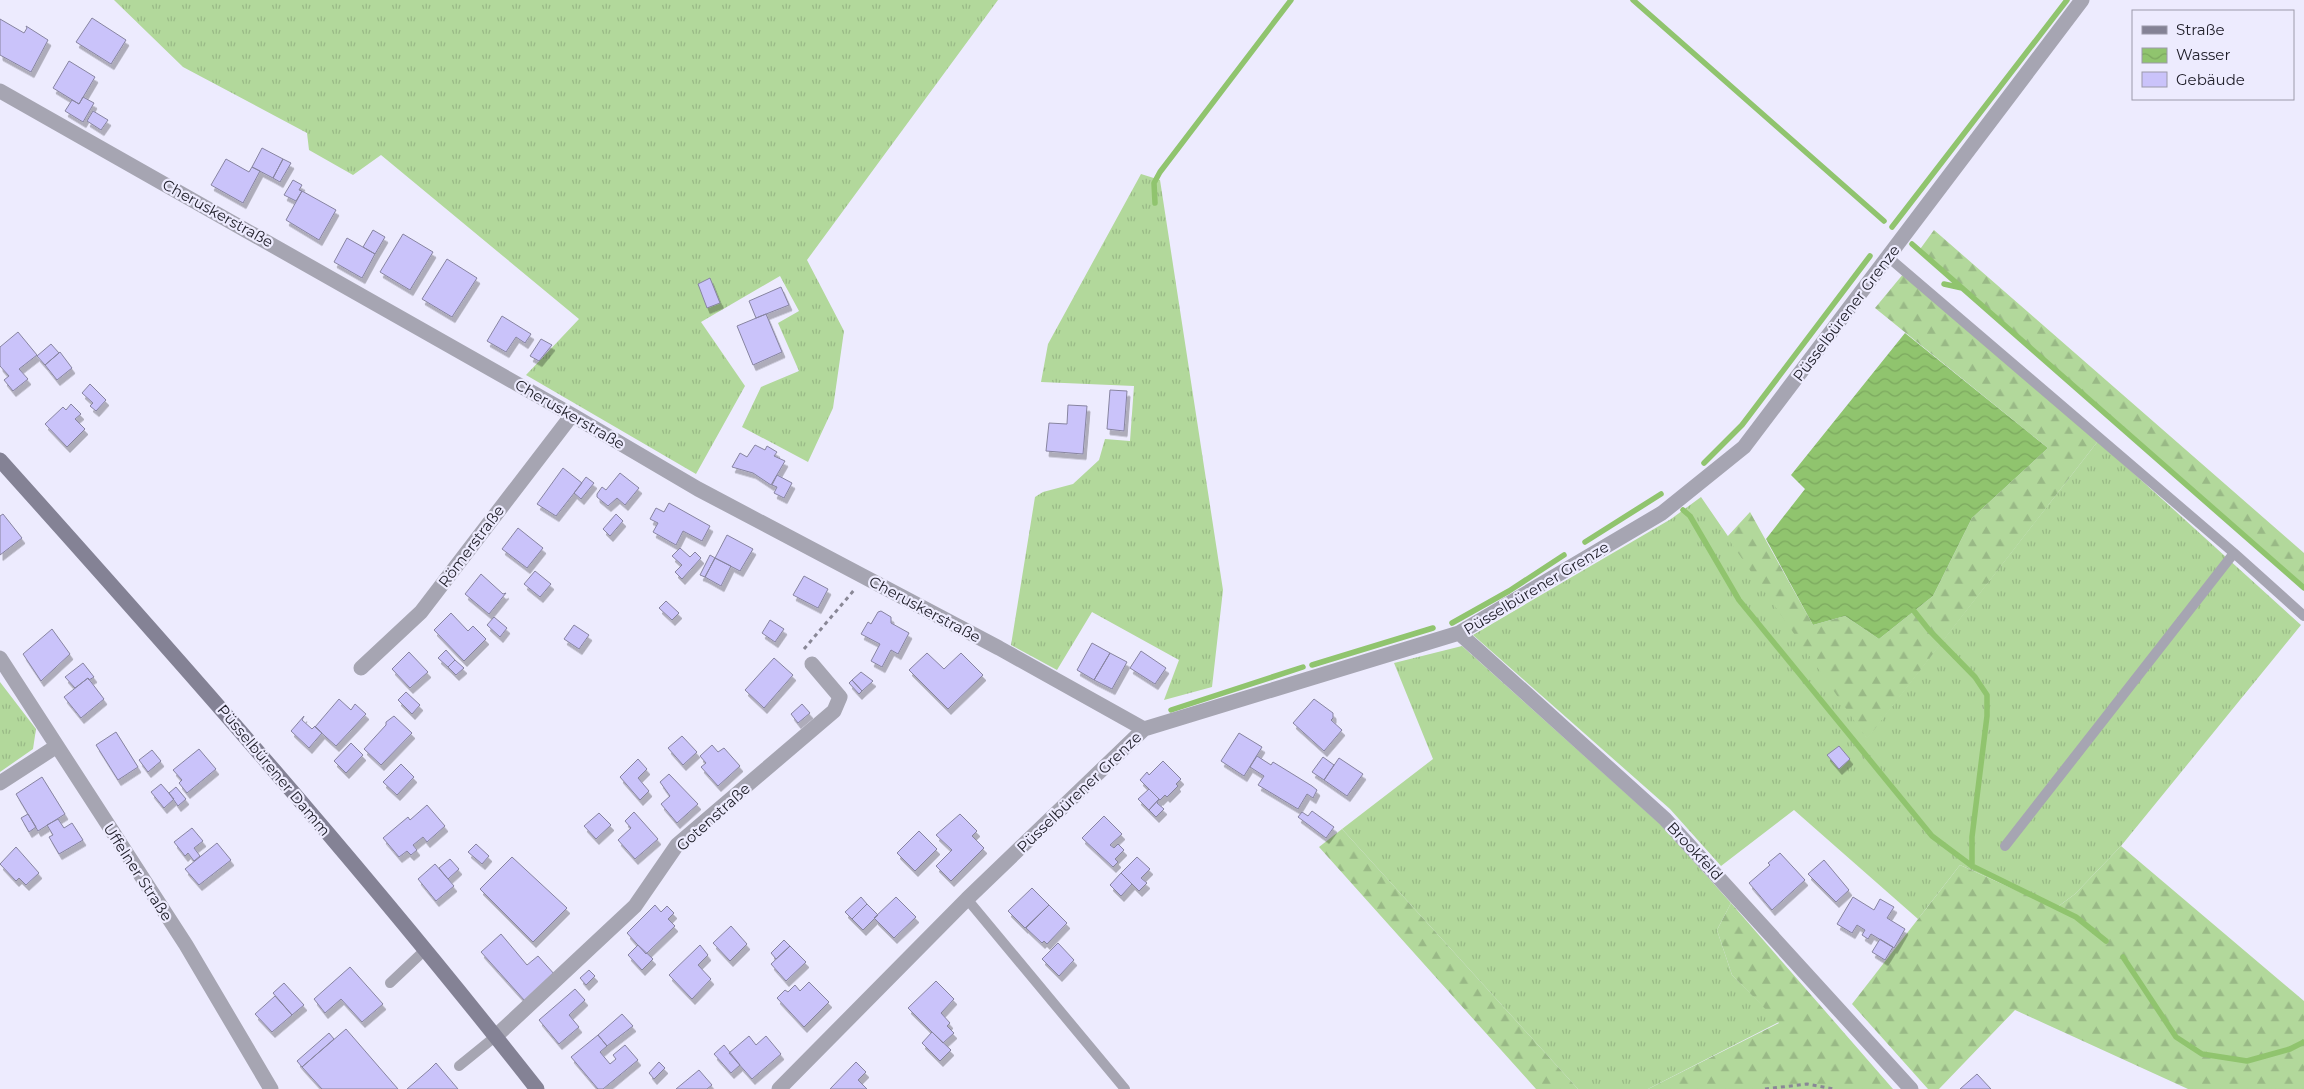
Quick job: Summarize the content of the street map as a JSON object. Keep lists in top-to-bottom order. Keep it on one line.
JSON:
{"streets":{"main road":["Püsselbürener Damm"],"street":["Cheruskerstraße","Püsselbürener Grenze","Römerstraße","Gotenstraße","Brookfeld","Uffelner Straße"]},"crossings":[["Cheruskerstraße","Püsselbürener Grenze"],["Cheruskerstraße","Römerstraße"],["Püsselbürener Grenze","Brookfeld"],["Püsselbürener Damm","Gotenstraße"]],"legend":["Straße","Wasser","Gebäude"]}
